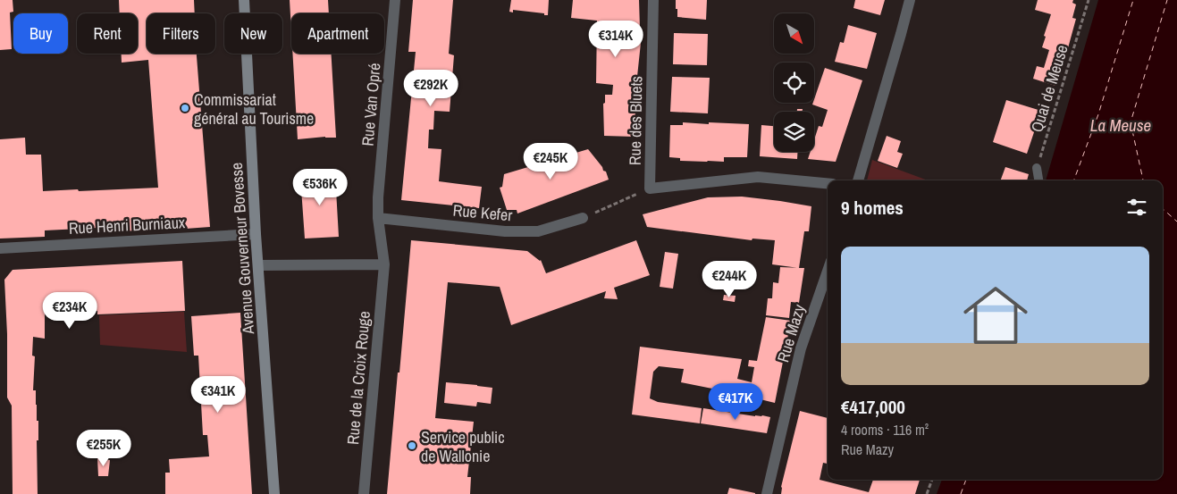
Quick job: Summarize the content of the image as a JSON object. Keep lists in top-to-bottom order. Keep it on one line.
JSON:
{"streets":{"main road":["Avenue Gouverneur Bovesse"],"street":["Rue Van Opré","Rue des Bluets","Rue Kefer","Rue Henri Burniaux","Rue Mazy","Rue de la Croix Rouge"],"path":["Quai de Meuse"]},"crossings":[["Rue Van Opré","Rue Kefer"],["Rue Van Opré","Rue de la Croix Rouge"],["Rue Henri Burniaux","Avenue Gouverneur Bovesse"]],"water":["La Meuse"],"places":["Commissariat général au Tourisme","Service public de Wallonie"],"north":"bottom right","page":{"chip":["Buy","Rent","Filters","New","Apartment"],"price":["€314K","€292K","€245K","€536K","€244K","€234K","€341K","€417K","€255K"],"heading":"9 homes","list":[{"name":"€417,000","note":"4 rooms · 116 m² · Rue Mazy"}]}}
